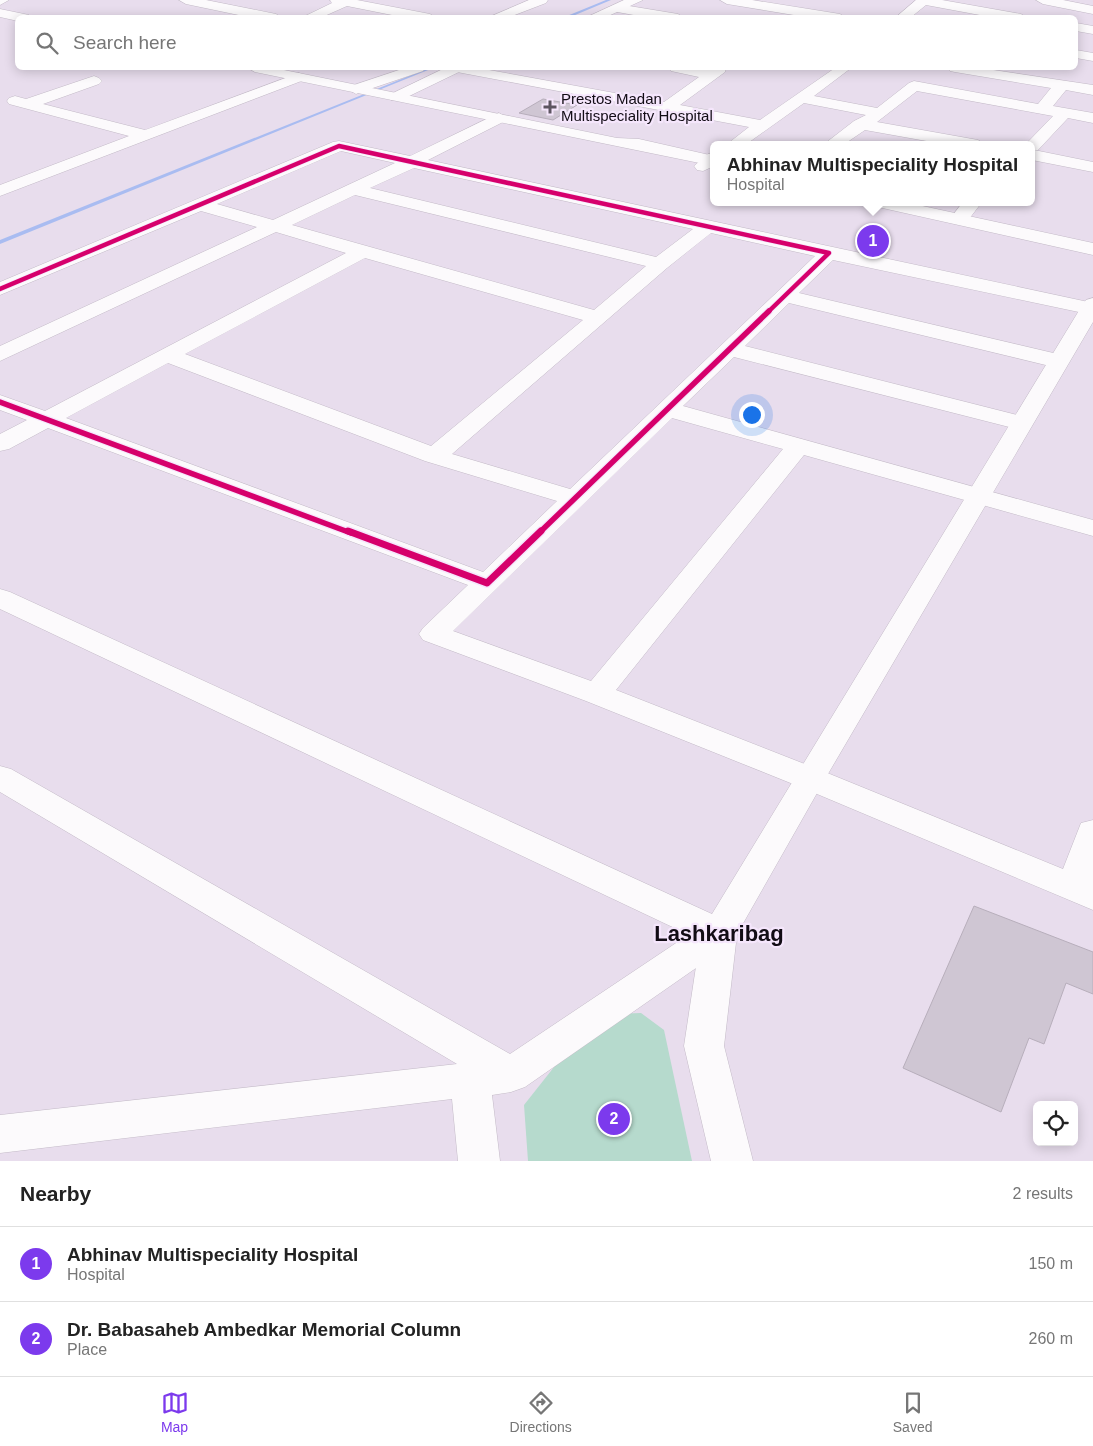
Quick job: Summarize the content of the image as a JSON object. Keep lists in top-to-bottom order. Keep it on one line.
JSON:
{"districts":["Lashkaribag"],"places":{"health":["Prestos Madan Multispeciality Hospital"]},"page":{"search":"Search here","popup":["Abhinav Multispeciality Hospital","Hospital"],"pins":["1","2"],"heading":["Nearby","2 results"],"list":[{"mark":"1","name":"Abhinav Multispeciality Hospital","note":"Hospital","value":"150 m"},{"mark":"2","name":"Dr. Babasaheb Ambedkar Memorial Column","note":"Place","value":"260 m"}],"nav":["Map","Directions","Saved"]}}
